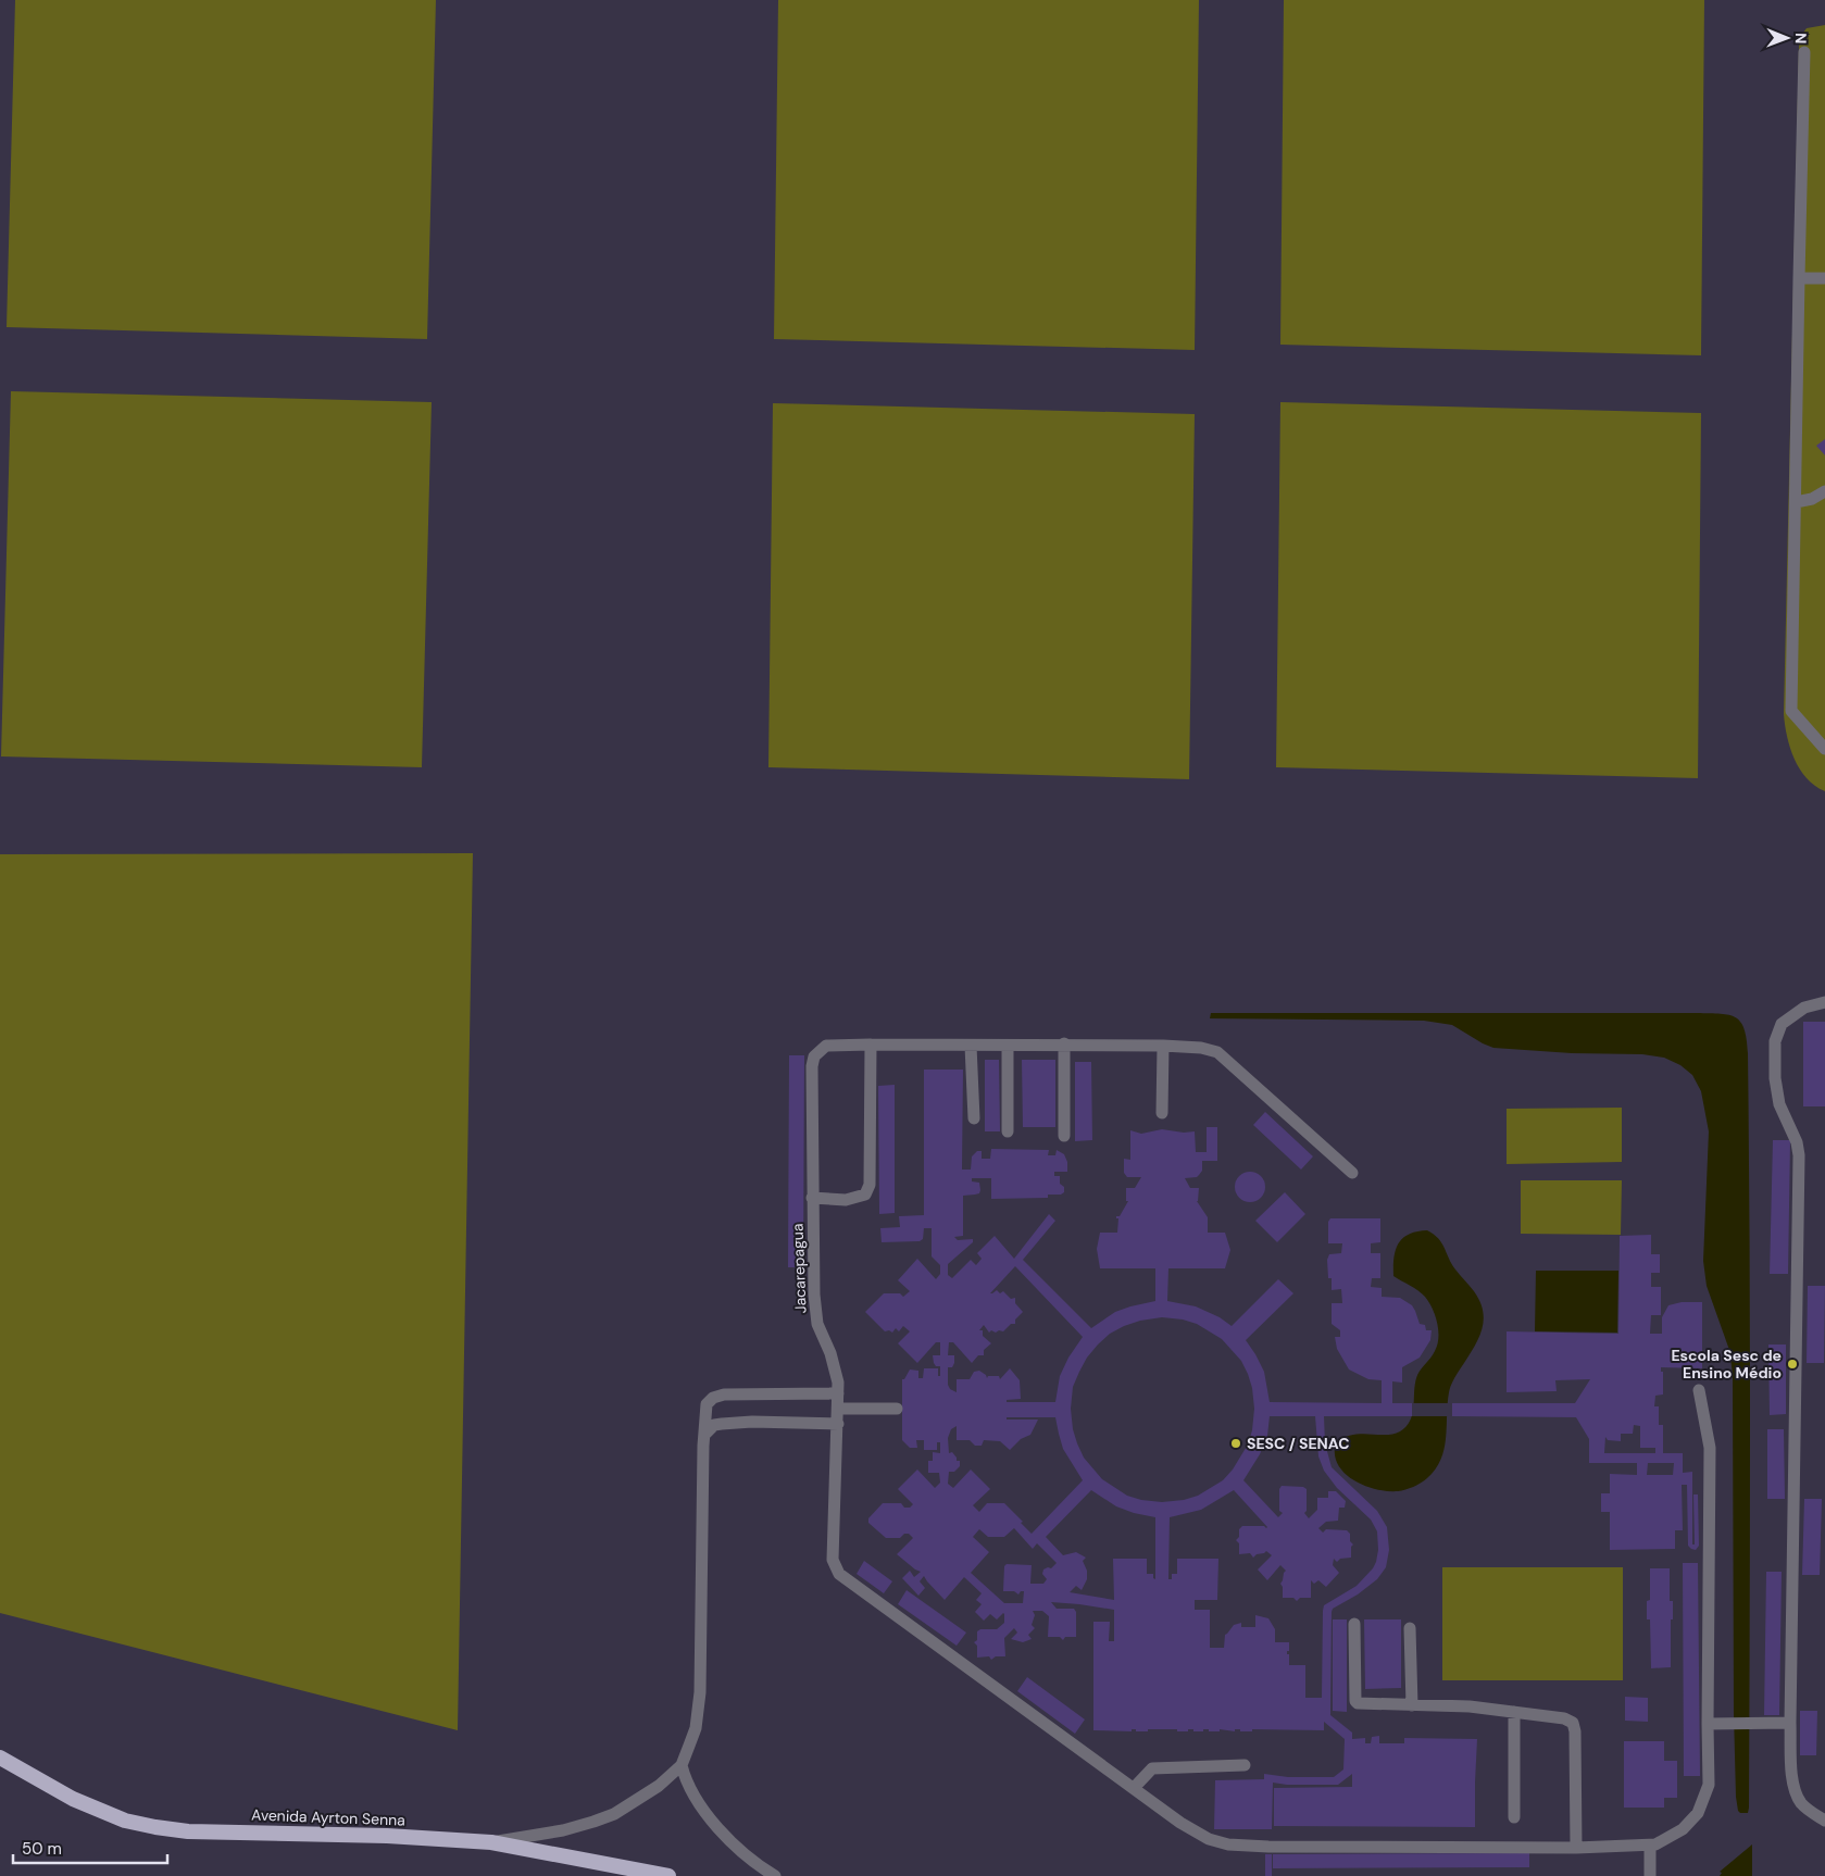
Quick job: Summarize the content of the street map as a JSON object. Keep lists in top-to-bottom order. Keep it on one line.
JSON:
{"streets":{"highway":["Avenida Ayrton Senna"],"lane":["Jacarepagua"]},"places":["Escola Sesc de Ensino Médio","SESC / SENAC"],"scale_bar":"50 m","north":"right"}
